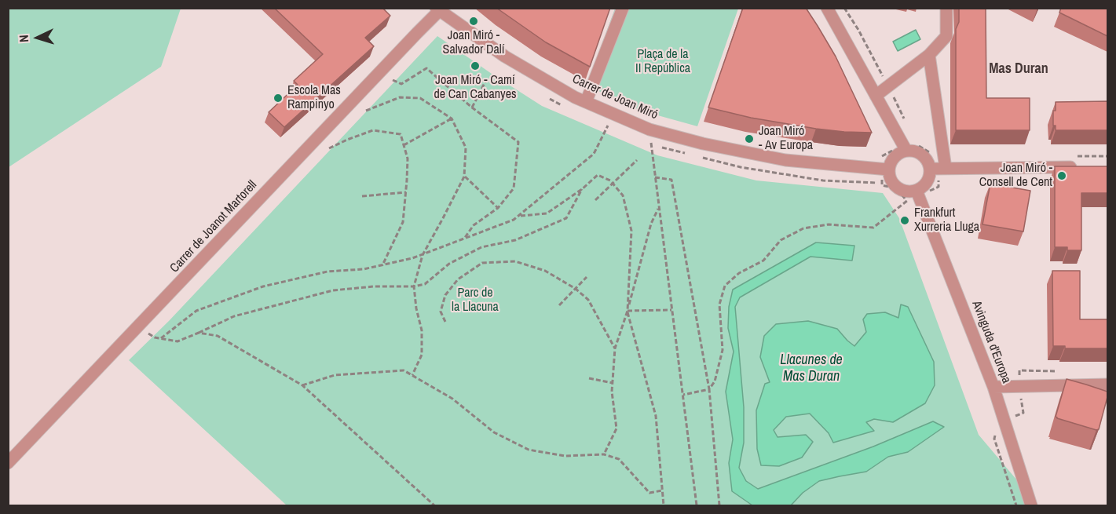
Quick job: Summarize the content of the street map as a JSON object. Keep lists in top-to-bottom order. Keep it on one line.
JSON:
{"streets":{"street":["Carrer de Joan Miró","Carrer de Joanot Martorell","Avinguda d'Europa"]},"crossings":[["Carrer de Joan Miró","Carrer de Joanot Martorell"]],"districts":["Mas Duran"],"water":["Llacunes de Mas Duran"],"parks":["Plaça de la II República","Parc de la Llacuna"],"places":["Joan Miró - Salvador Dalí","Joan Miró - Camí de Can Cabanyes","Escola Mas Rampinyo","Joan Miró - Av Europa","Joan Miró - Consell de Cent","Frankfurt Xurreria Lluga"],"north":"left"}
